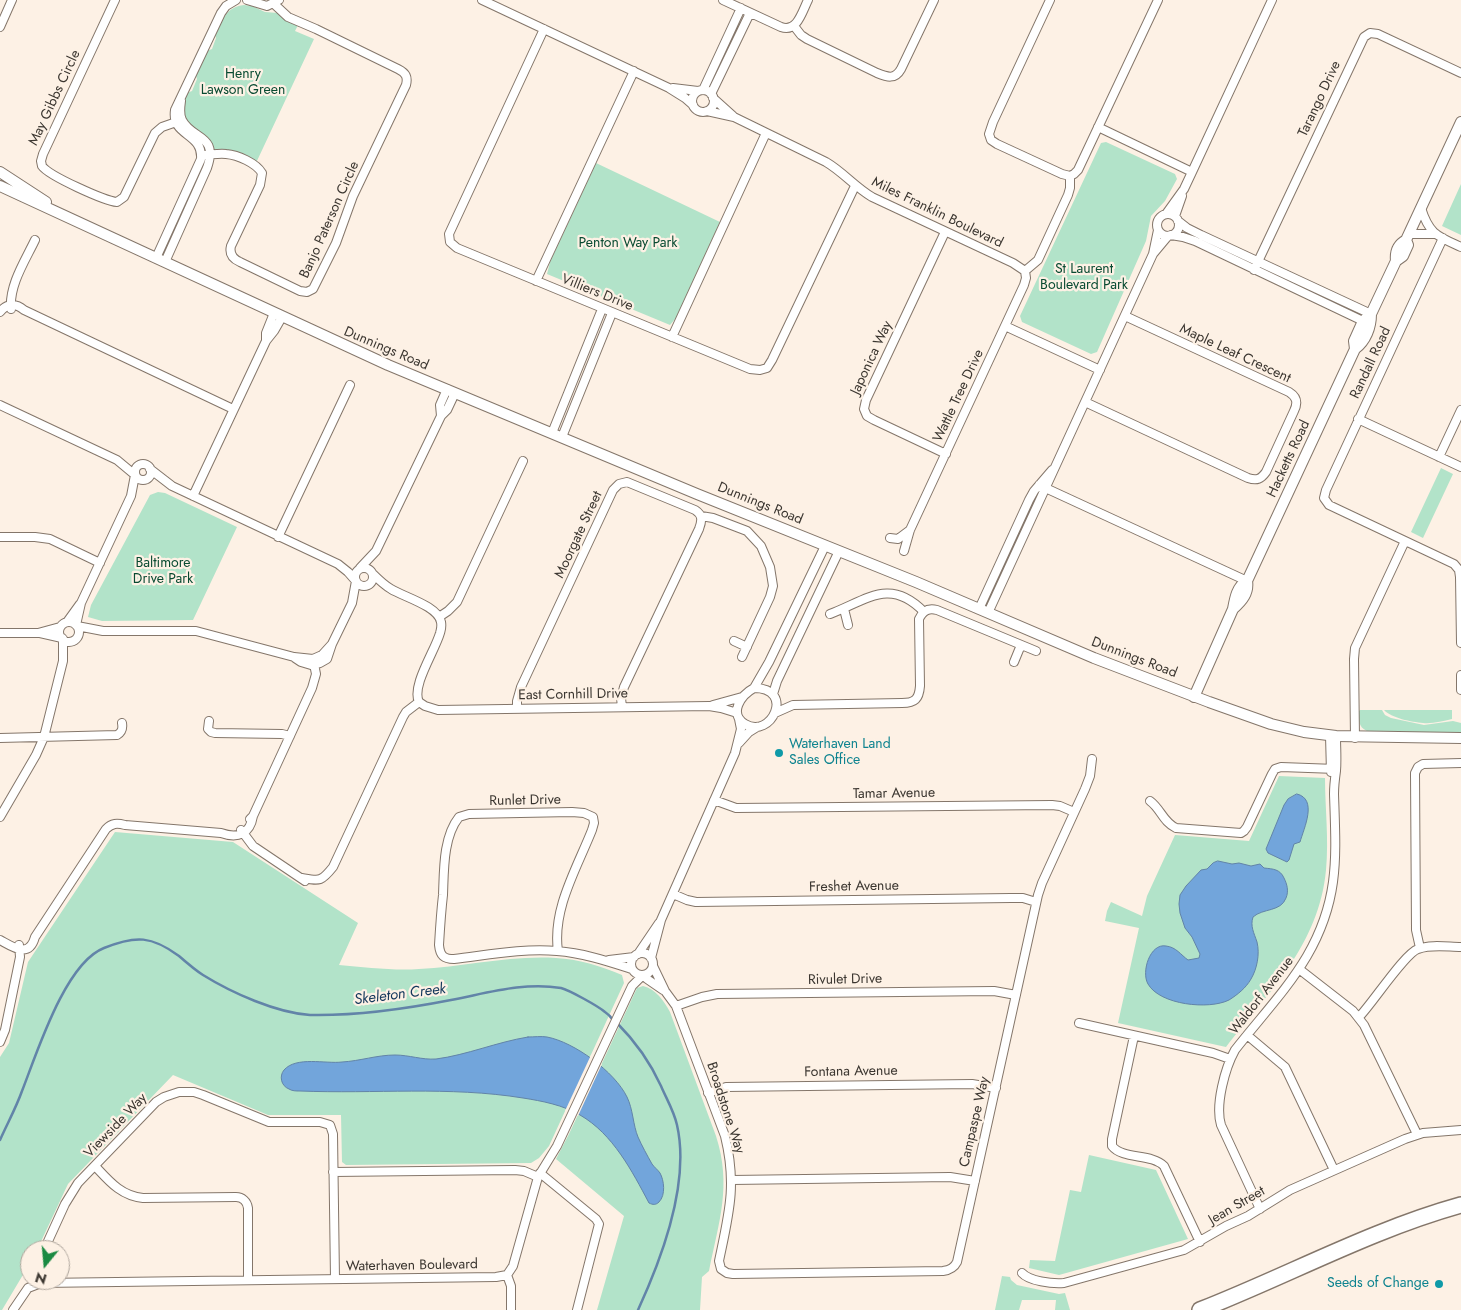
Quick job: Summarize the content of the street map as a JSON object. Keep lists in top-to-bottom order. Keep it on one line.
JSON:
{"streets":{"street":["May Gibbs Circle","Tarango Drive","Miles Franklin Boulevard","Banjo Paterson Circle","Villiers Drive","Dunnings Road","Maple Leaf Crescent","Japonica Way","Randall Road","Wattle Tree Drive","Hacketts Road","Moorgate Street","East Cornhill Drive","Tamar Avenue","Runlet Drive","Freshet Avenue","Rivulet Drive","Waldorf Avenue","Fontana Avenue","Broadstone Way","Campaspe Way","Viewside Way","Jean Street","Waterhaven Boulevard"]},"crossings":[["Miles Franklin Boulevard","Villiers Drive"],["Miles Franklin Boulevard","Japonica Way"],["Miles Franklin Boulevard","Wattle Tree Drive"],["Dunnings Road","Hacketts Road"],["Dunnings Road","Waldorf Avenue"],["Japonica Way","Wattle Tree Drive"],["Moorgate Street","East Cornhill Drive"],["Tamar Avenue","Campaspe Way"],["Freshet Avenue","Campaspe Way"],["Rivulet Drive","Broadstone Way"],["Rivulet Drive","Campaspe Way"],["Waldorf Avenue","Jean Street"],["Fontana Avenue","Broadstone Way"],["Fontana Avenue","Campaspe Way"],["Broadstone Way","Campaspe Way"],["Viewside Way","Waterhaven Boulevard"]],"water":["Skeleton Creek"],"parks":["Henry Lawson Green","Penton Way Park","St Laurent Boulevard Park","Baltimore Drive Park"],"places":["Waterhaven Land Sales Office","Seeds of Change"],"north":"bottom"}
